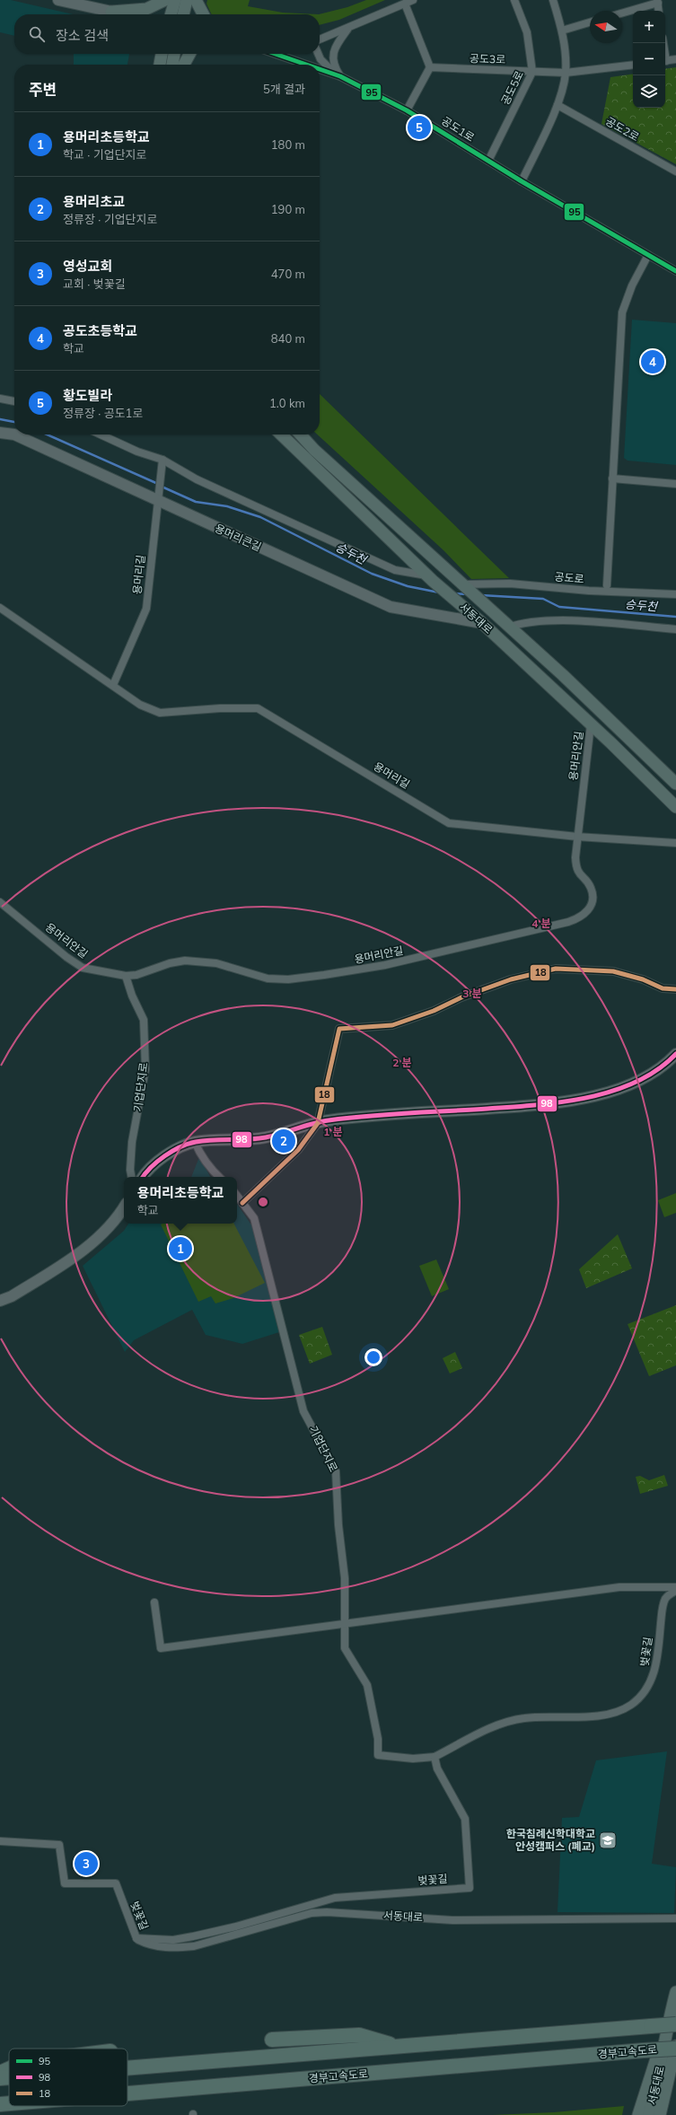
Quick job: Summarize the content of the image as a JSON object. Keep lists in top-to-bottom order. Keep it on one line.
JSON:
{"streets":{"highway":["경부고속도로"],"main road":["서동대로"],"street":["공도3로","공도5로","공도1로","공도2로","용머리큰길","용머리길","공도로","용머리안길","기업단지로","벚꽃길"]},"crossings":[["공도3로","공도5로"],["공도5로","공도1로"],["용머리큰길","용머리길"],["용머리큰길","서동대로"],["용머리길","용머리안길"],["공도로","서동대로"],["서동대로","용머리안길"],["서동대로","벚꽃길"],["서동대로","경부고속도로"],["용머리안길","기업단지로"],["기업단지로","벚꽃길"]],"water":["승두천"],"places":{"school or university":["한국침례신학대학교 안성캠퍼스 (폐교)"]},"lines":["transit line 95","transit line 18","transit line 98"],"legend":["95","98","18"],"north":"left","page":{"map_buttons":["+","−"],"search":"장소 검색","heading":["주변","5개 결과"],"list":[{"mark":"1","name":"용머리초등학교","note":"학교 · 기업단지로","value":"180 m"},{"mark":"2","name":"용머리초교","note":"정류장 · 기업단지로","value":"190 m"},{"mark":"3","name":"영성교회","note":"교회 · 벚꽃길","value":"470 m"},{"mark":"4","name":"공도초등학교","note":"학교","value":"840 m"},{"mark":"5","name":"황도빌라","note":"정류장 · 공도1로","value":"1.0 km"}],"pins":["5","4","2","1","3"],"popup":["용머리초등학교","학교"]},"rings":["4 분","3 분","2 분","1 분"]}
